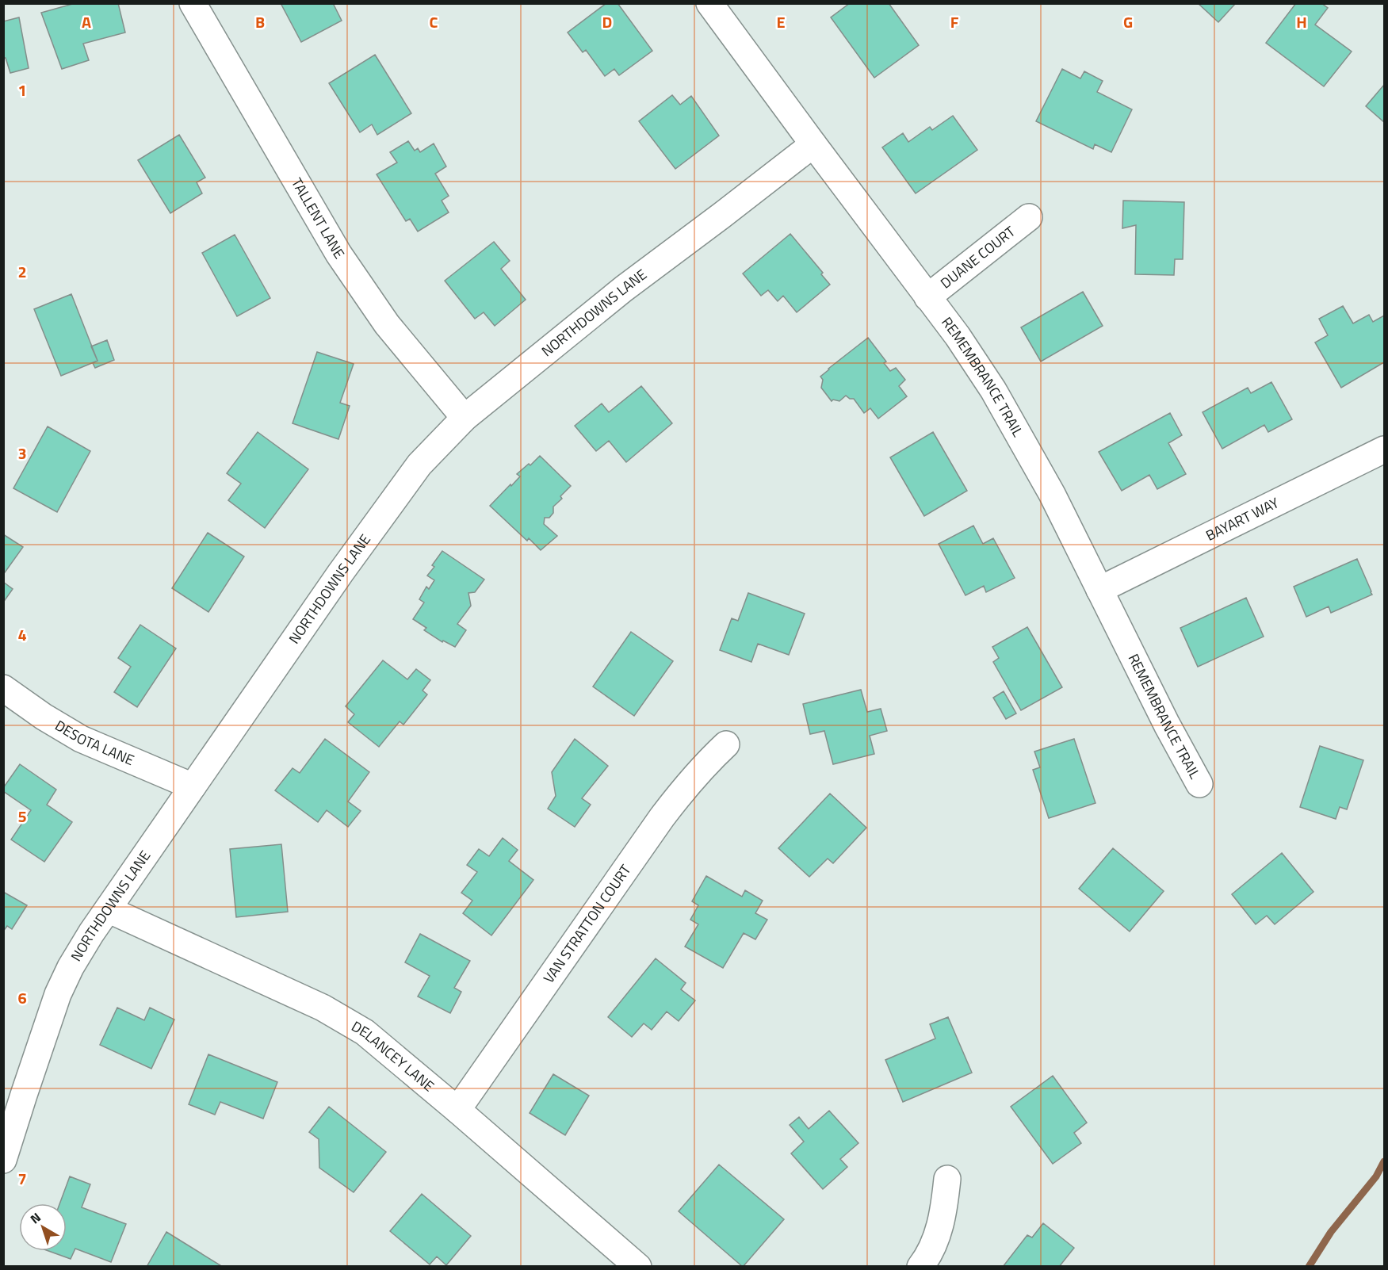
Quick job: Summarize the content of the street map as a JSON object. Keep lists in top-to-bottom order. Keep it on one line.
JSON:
{"streets":{"street":["TALLENT LANE","DUANE COURT","NORTHDOWNS LANE","REMEMBRANCE TRAIL","BAYART WAY","DESOTA LANE","VAN STRATTON COURT","DELANCEY LANE"]},"crossings":[["TALLENT LANE","NORTHDOWNS LANE"],["DUANE COURT","REMEMBRANCE TRAIL"],["NORTHDOWNS LANE","REMEMBRANCE TRAIL"],["NORTHDOWNS LANE","DESOTA LANE"],["NORTHDOWNS LANE","DELANCEY LANE"],["REMEMBRANCE TRAIL","BAYART WAY"],["VAN STRATTON COURT","DELANCEY LANE"]],"north":"top left","grid":{"columns":["A","B","C","D","E","F","G","H"],"rows":["1","2","3","4","5","6","7"]}}
